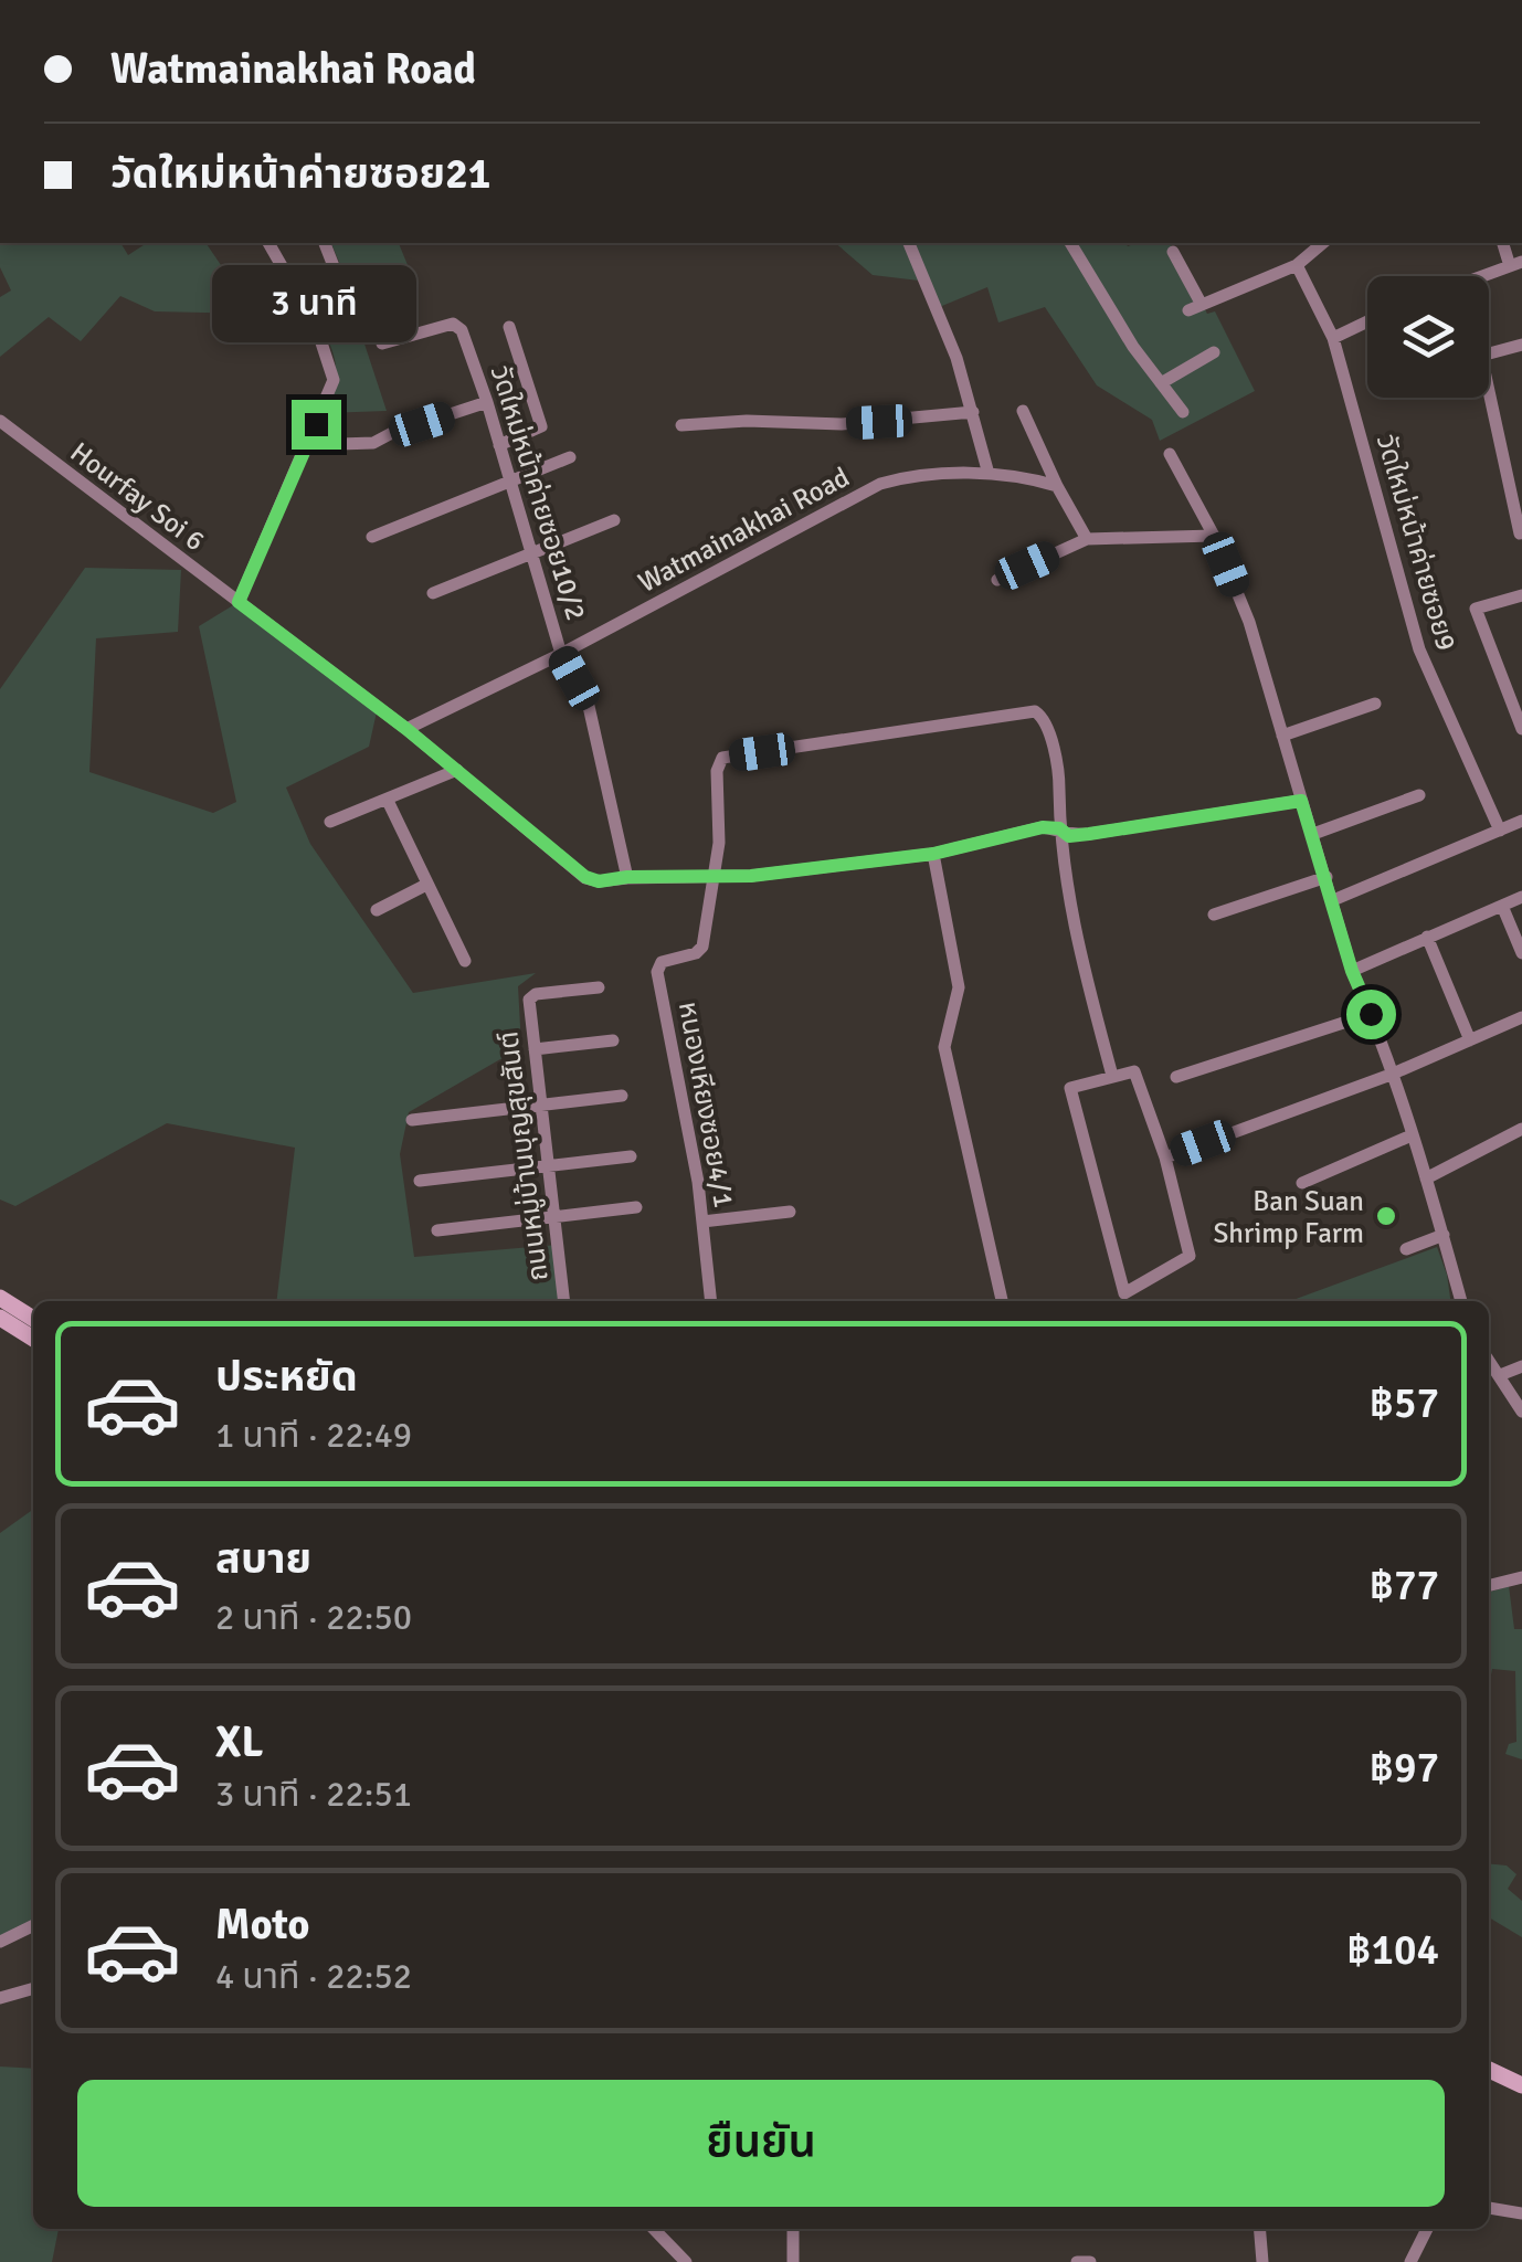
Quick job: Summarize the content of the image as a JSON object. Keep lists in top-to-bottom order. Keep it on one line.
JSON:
{"streets":{"street":["วัดใหม่หน้าค่ายซอย10/2","Hourfay Soi 6","Watmainakhai Road","วัดใหม่หน้าค่ายซอย9","หนองเหียงซอย4/1","ถนนหมู่บ้านบุญสุขสันต์"]},"crossings":[["วัดใหม่หน้าค่ายซอย10/2","Hourfay Soi 6"],["วัดใหม่หน้าค่ายซอย10/2","Watmainakhai Road"],["Hourfay Soi 6","Watmainakhai Road"],["Hourfay Soi 6","หนองเหียงซอย4/1"]],"places":["Ban Suan Shrimp Farm"],"page":{"banner":["Watmainakhai Road","วัดใหม่หน้าค่ายซอย21"],"bubble":"3 นาที","list":[{"name":"ประหยัด","note":"1 นาที · 22:49","value":"฿57"},{"name":"สบาย","note":"2 นาที · 22:50","value":"฿77"},{"name":"XL","note":"3 นาที · 22:51","value":"฿97"},{"name":"Moto","note":"4 นาที · 22:52","value":"฿104"}],"buttons":"ยืนยัน"}}
